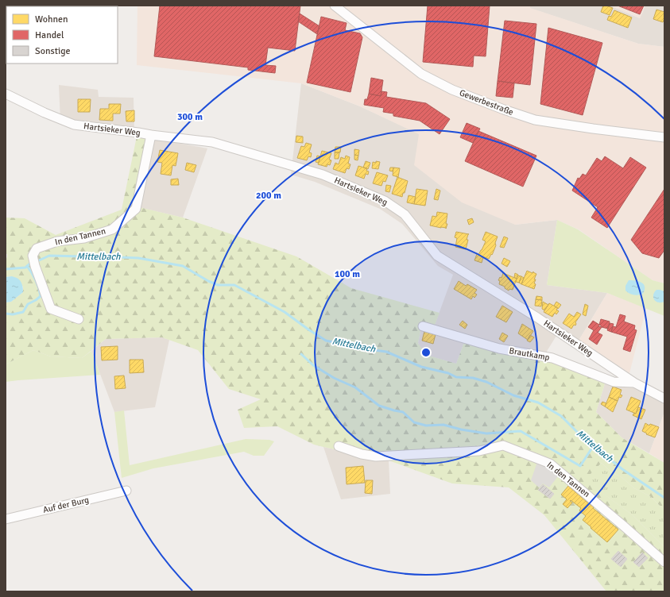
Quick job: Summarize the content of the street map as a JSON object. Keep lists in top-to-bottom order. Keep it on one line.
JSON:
{"streets":{"street":["Gewerbestraße","Hartsieker Weg","In den Tannen","Brautkamp","Auf der Burg"]},"crossings":[["Hartsieker Weg","In den Tannen"],["Hartsieker Weg","Brautkamp"]],"water":["Mittelbach"],"legend":["Wohnen","Handel","Sonstige"],"rings":["300 m","200 m","100 m"]}
